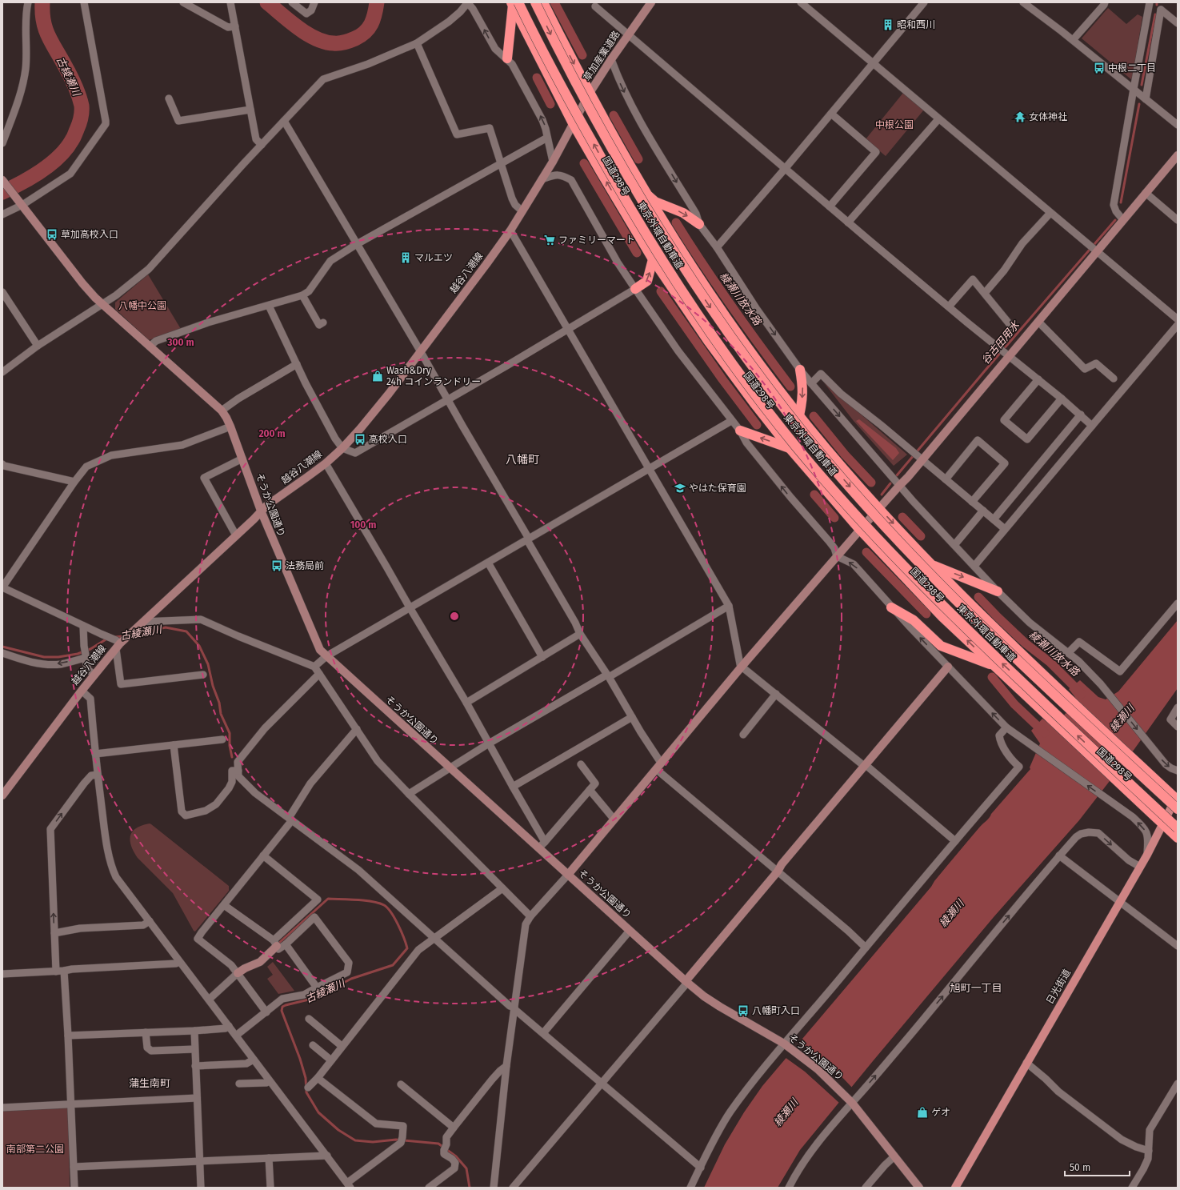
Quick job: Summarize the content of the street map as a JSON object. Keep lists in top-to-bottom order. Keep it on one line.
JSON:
{"streets":{"highway":["国道298号","東京外環自動車道"],"main road":["日光街道"],"street":["草加産業道路","越谷八潮線","そうか公園通り"]},"crossings":[["草加産業道路","国道298号"],["草加産業道路","越谷八潮線"],["国道298号","東京外環自動車道"],["国道298号","越谷八潮線"],["国道298号","日光街道"],["越谷八潮線","そうか公園通り"]],"districts":["八幡町","旭町一丁目","蒲生南町"],"water":["古綾瀬川","綾瀬川放水路","谷古田用水","綾瀬川"],"parks":["中根公園","八幡中公園","南部第二公園"],"places":{"building":["昭和西川","マルエツ"],"bus stop":["中根二丁目","草加高校入口","高校入口","法務局前","八幡町入口"],"temple":["女体神社"],"supermarket":["ファミリーマート"],"shop":["Wash&Dry 24h コインランドリー","ゲオ"],"school or university":["やはた保育園"]},"scale_bar":"50 m","rings":["300 m","200 m","100 m"]}
